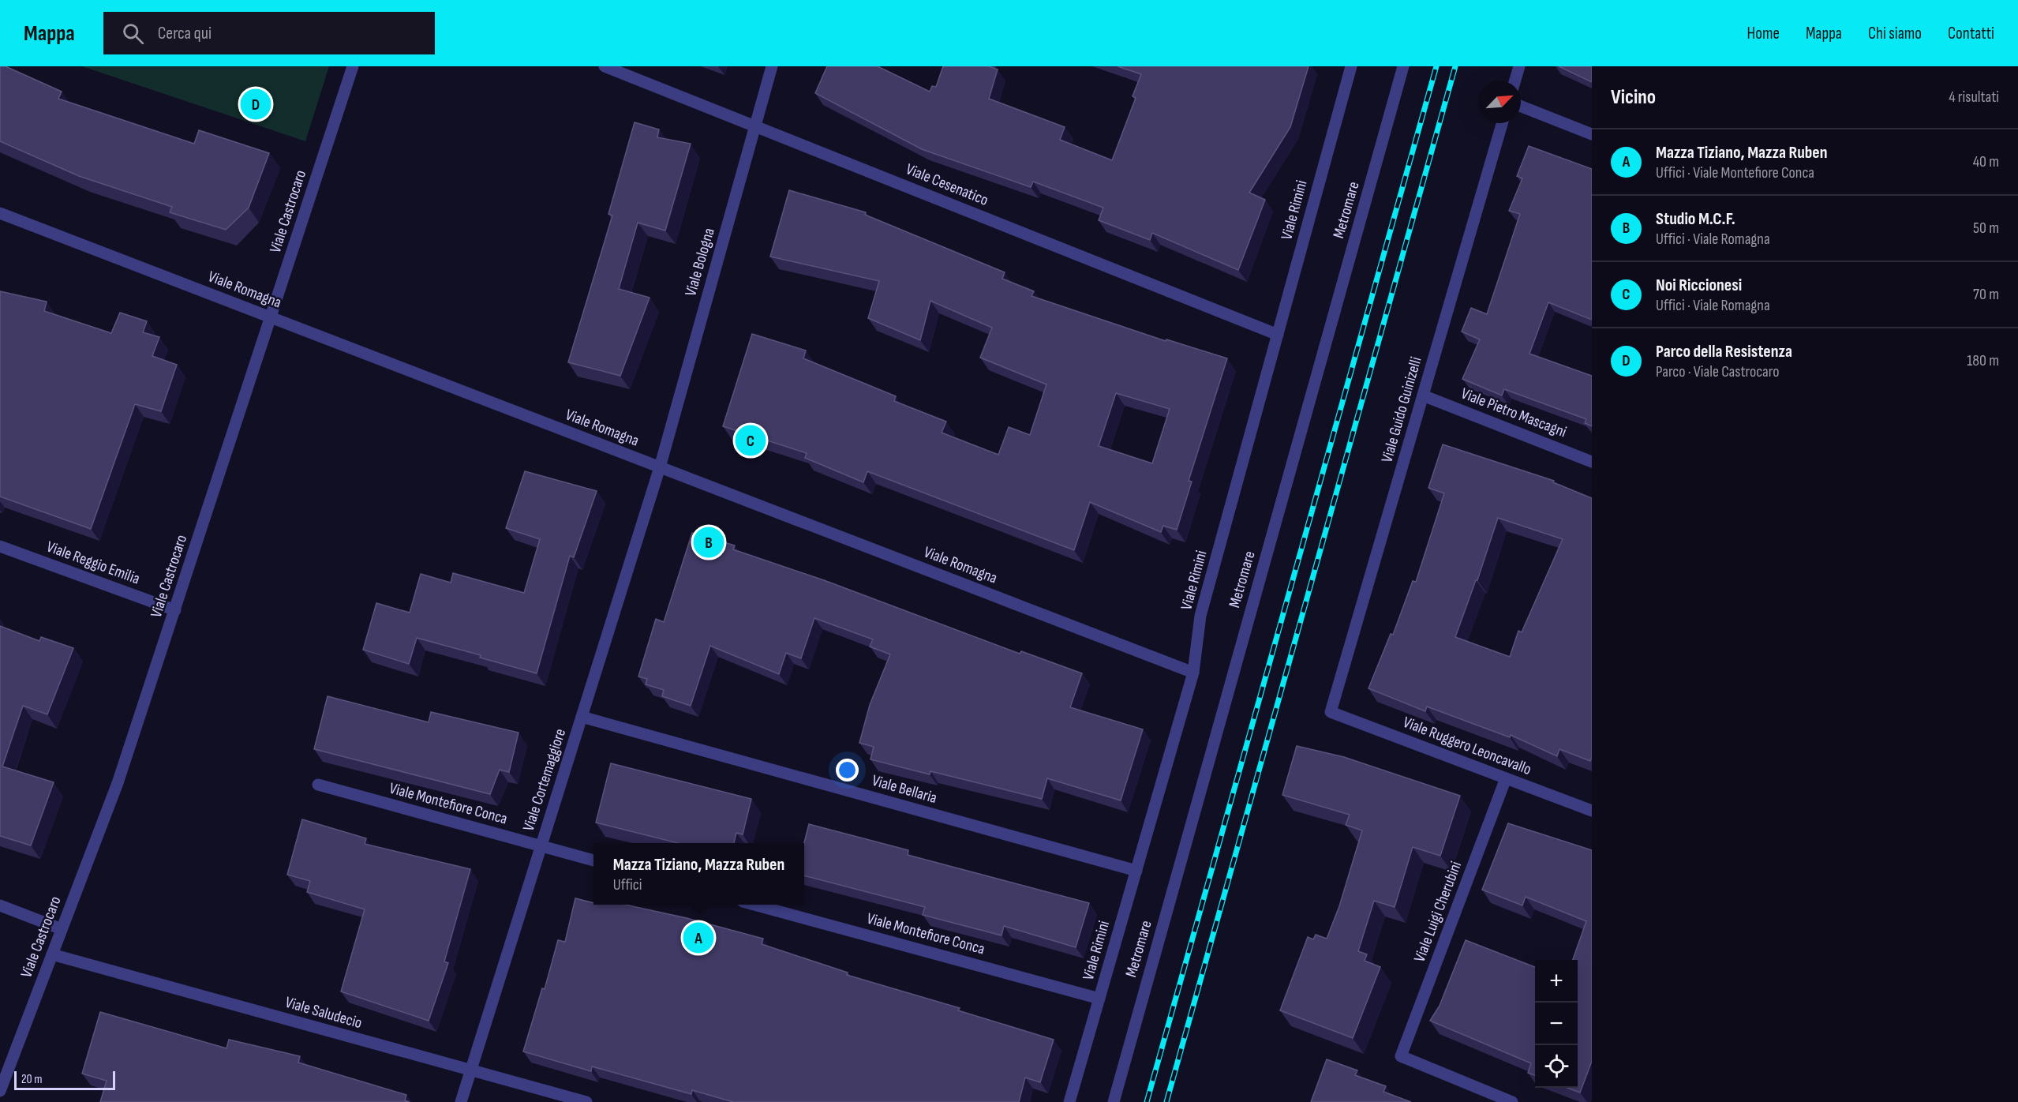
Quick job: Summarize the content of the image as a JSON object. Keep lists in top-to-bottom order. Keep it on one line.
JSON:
{"streets":{"street":["Viale Cesenatico","Viale Rimini","Metromare","Viale Castrocaro","Viale Bologna","Viale Romagna","Viale Guido Guinizelli","Viale Pietro Mascagni","Viale Reggio Emilia","Viale Ruggero Leoncavallo","Viale Cortemaggiore","Viale Bellaria","Viale Montefiore Conca","Viale Luigi Cherubini","Viale Saludecio"]},"crossings":[["Viale Cesenatico","Viale Rimini"],["Viale Cesenatico","Viale Bologna"],["Viale Rimini","Viale Romagna"],["Viale Rimini","Viale Bellaria"],["Viale Rimini","Viale Montefiore Conca"],["Viale Castrocaro","Viale Romagna"],["Viale Castrocaro","Viale Reggio Emilia"],["Viale Castrocaro","Viale Saludecio"],["Viale Bologna","Viale Romagna"],["Viale Bologna","Viale Cortemaggiore"],["Viale Romagna","Viale Cortemaggiore"],["Viale Guido Guinizelli","Viale Pietro Mascagni"],["Viale Guido Guinizelli","Viale Ruggero Leoncavallo"],["Viale Ruggero Leoncavallo","Viale Luigi Cherubini"],["Viale Cortemaggiore","Viale Bellaria"],["Viale Cortemaggiore","Viale Montefiore Conca"],["Viale Cortemaggiore","Viale Saludecio"]],"scale_bar":"20 m","north":"top right","page":{"header":"Mappa","search":"Cerca qui","nav":["Home","Mappa","Chi siamo","Contatti"],"heading":["Vicino","4 risultati"],"pins":["D","C","B","A"],"list":[{"mark":"A","name":"Mazza Tiziano, Mazza Ruben","note":"Uffici · Viale Montefiore Conca","value":"40 m"},{"mark":"B","name":"Studio M.C.F.","note":"Uffici · Viale Romagna","value":"50 m"},{"mark":"C","name":"Noi Riccionesi","note":"Uffici · Viale Romagna","value":"70 m"},{"mark":"D","name":"Parco della Resistenza","note":"Parco · Viale Castrocaro","value":"180 m"}],"popup":["Mazza Tiziano, Mazza Ruben","Uffici"],"map_buttons":["+","−"],"scale":"20 m"}}
